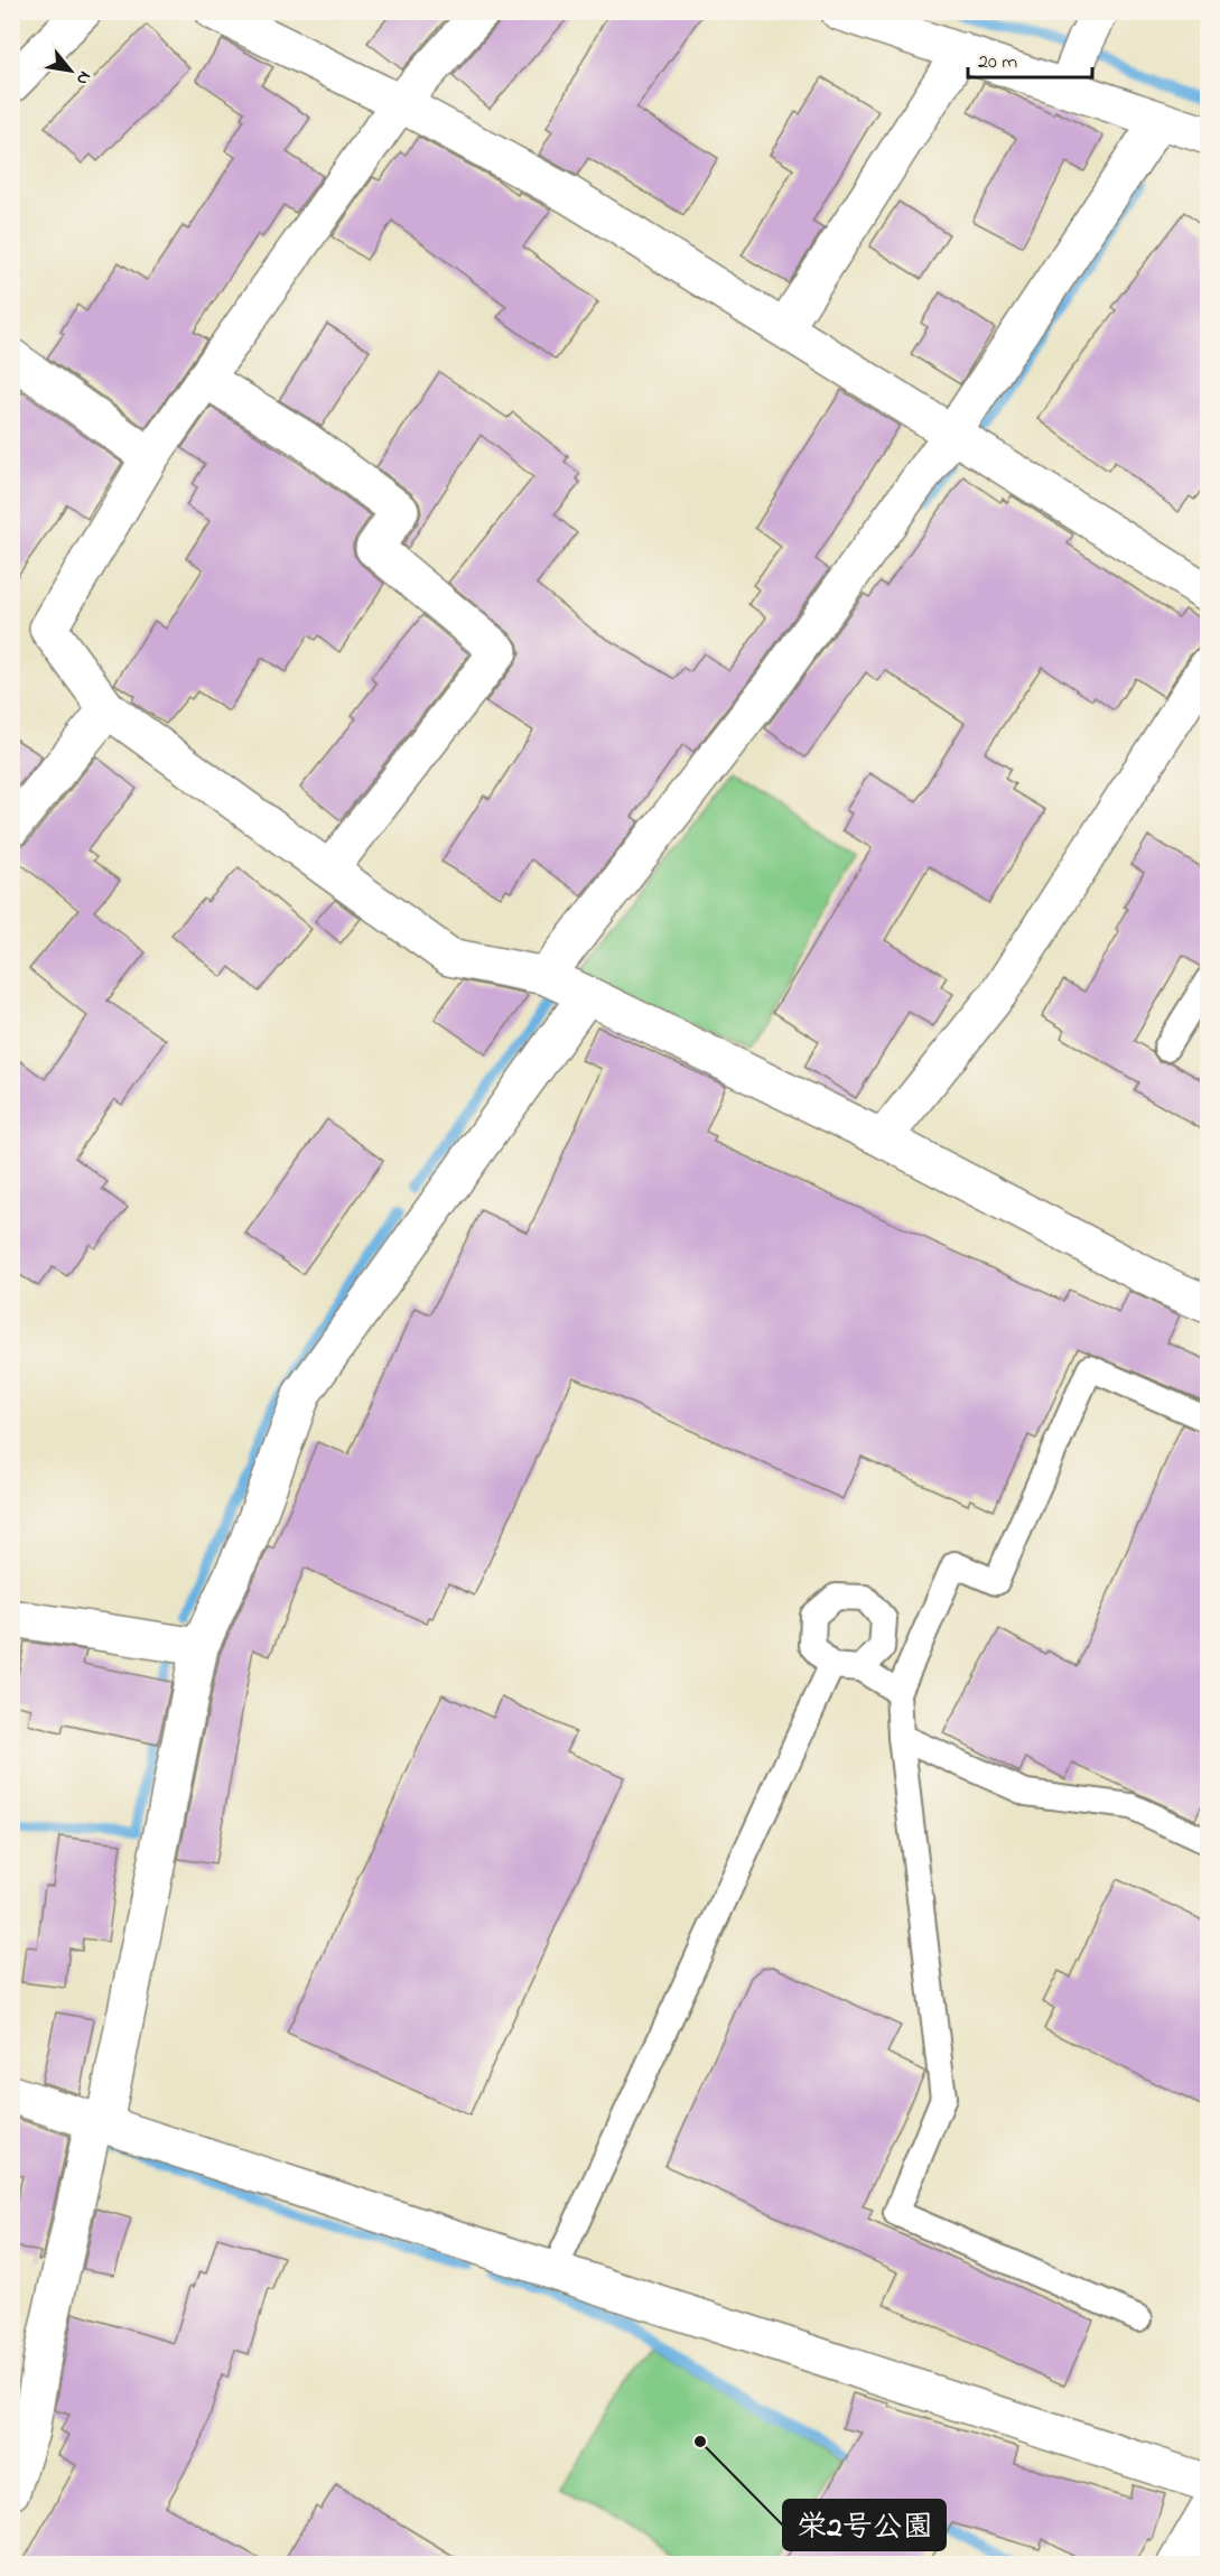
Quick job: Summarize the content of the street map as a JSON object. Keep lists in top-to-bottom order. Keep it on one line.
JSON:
{"places":["栄2号公園"],"scale_bar":"20 m","north":"bottom right"}
